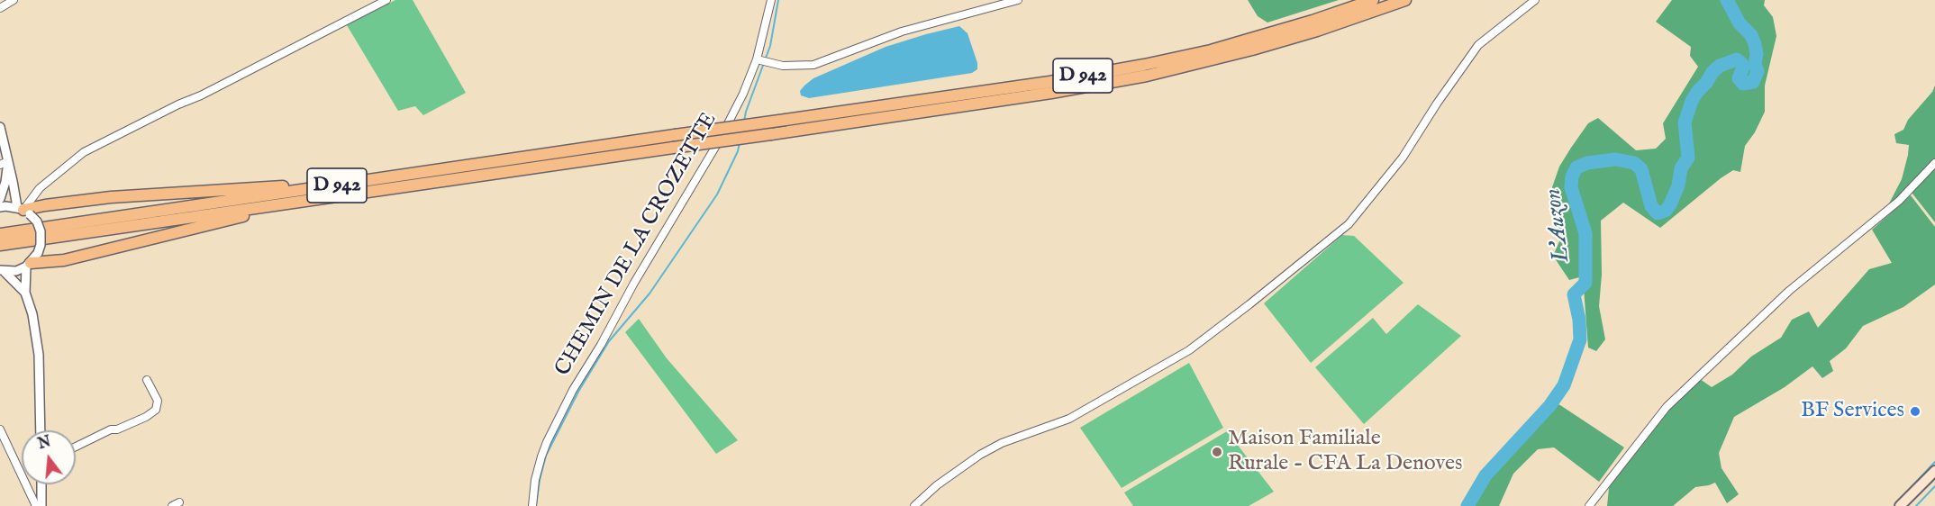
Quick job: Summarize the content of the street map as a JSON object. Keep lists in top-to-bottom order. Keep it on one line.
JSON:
{"streets":{"highway":["D 942"],"street":["CHEMIN DE LA CROZETTE"]},"water":["L'Auzon"],"places":["BF Services","Maison Familiale Rurale - CFA La Denoves"],"north":"top"}
